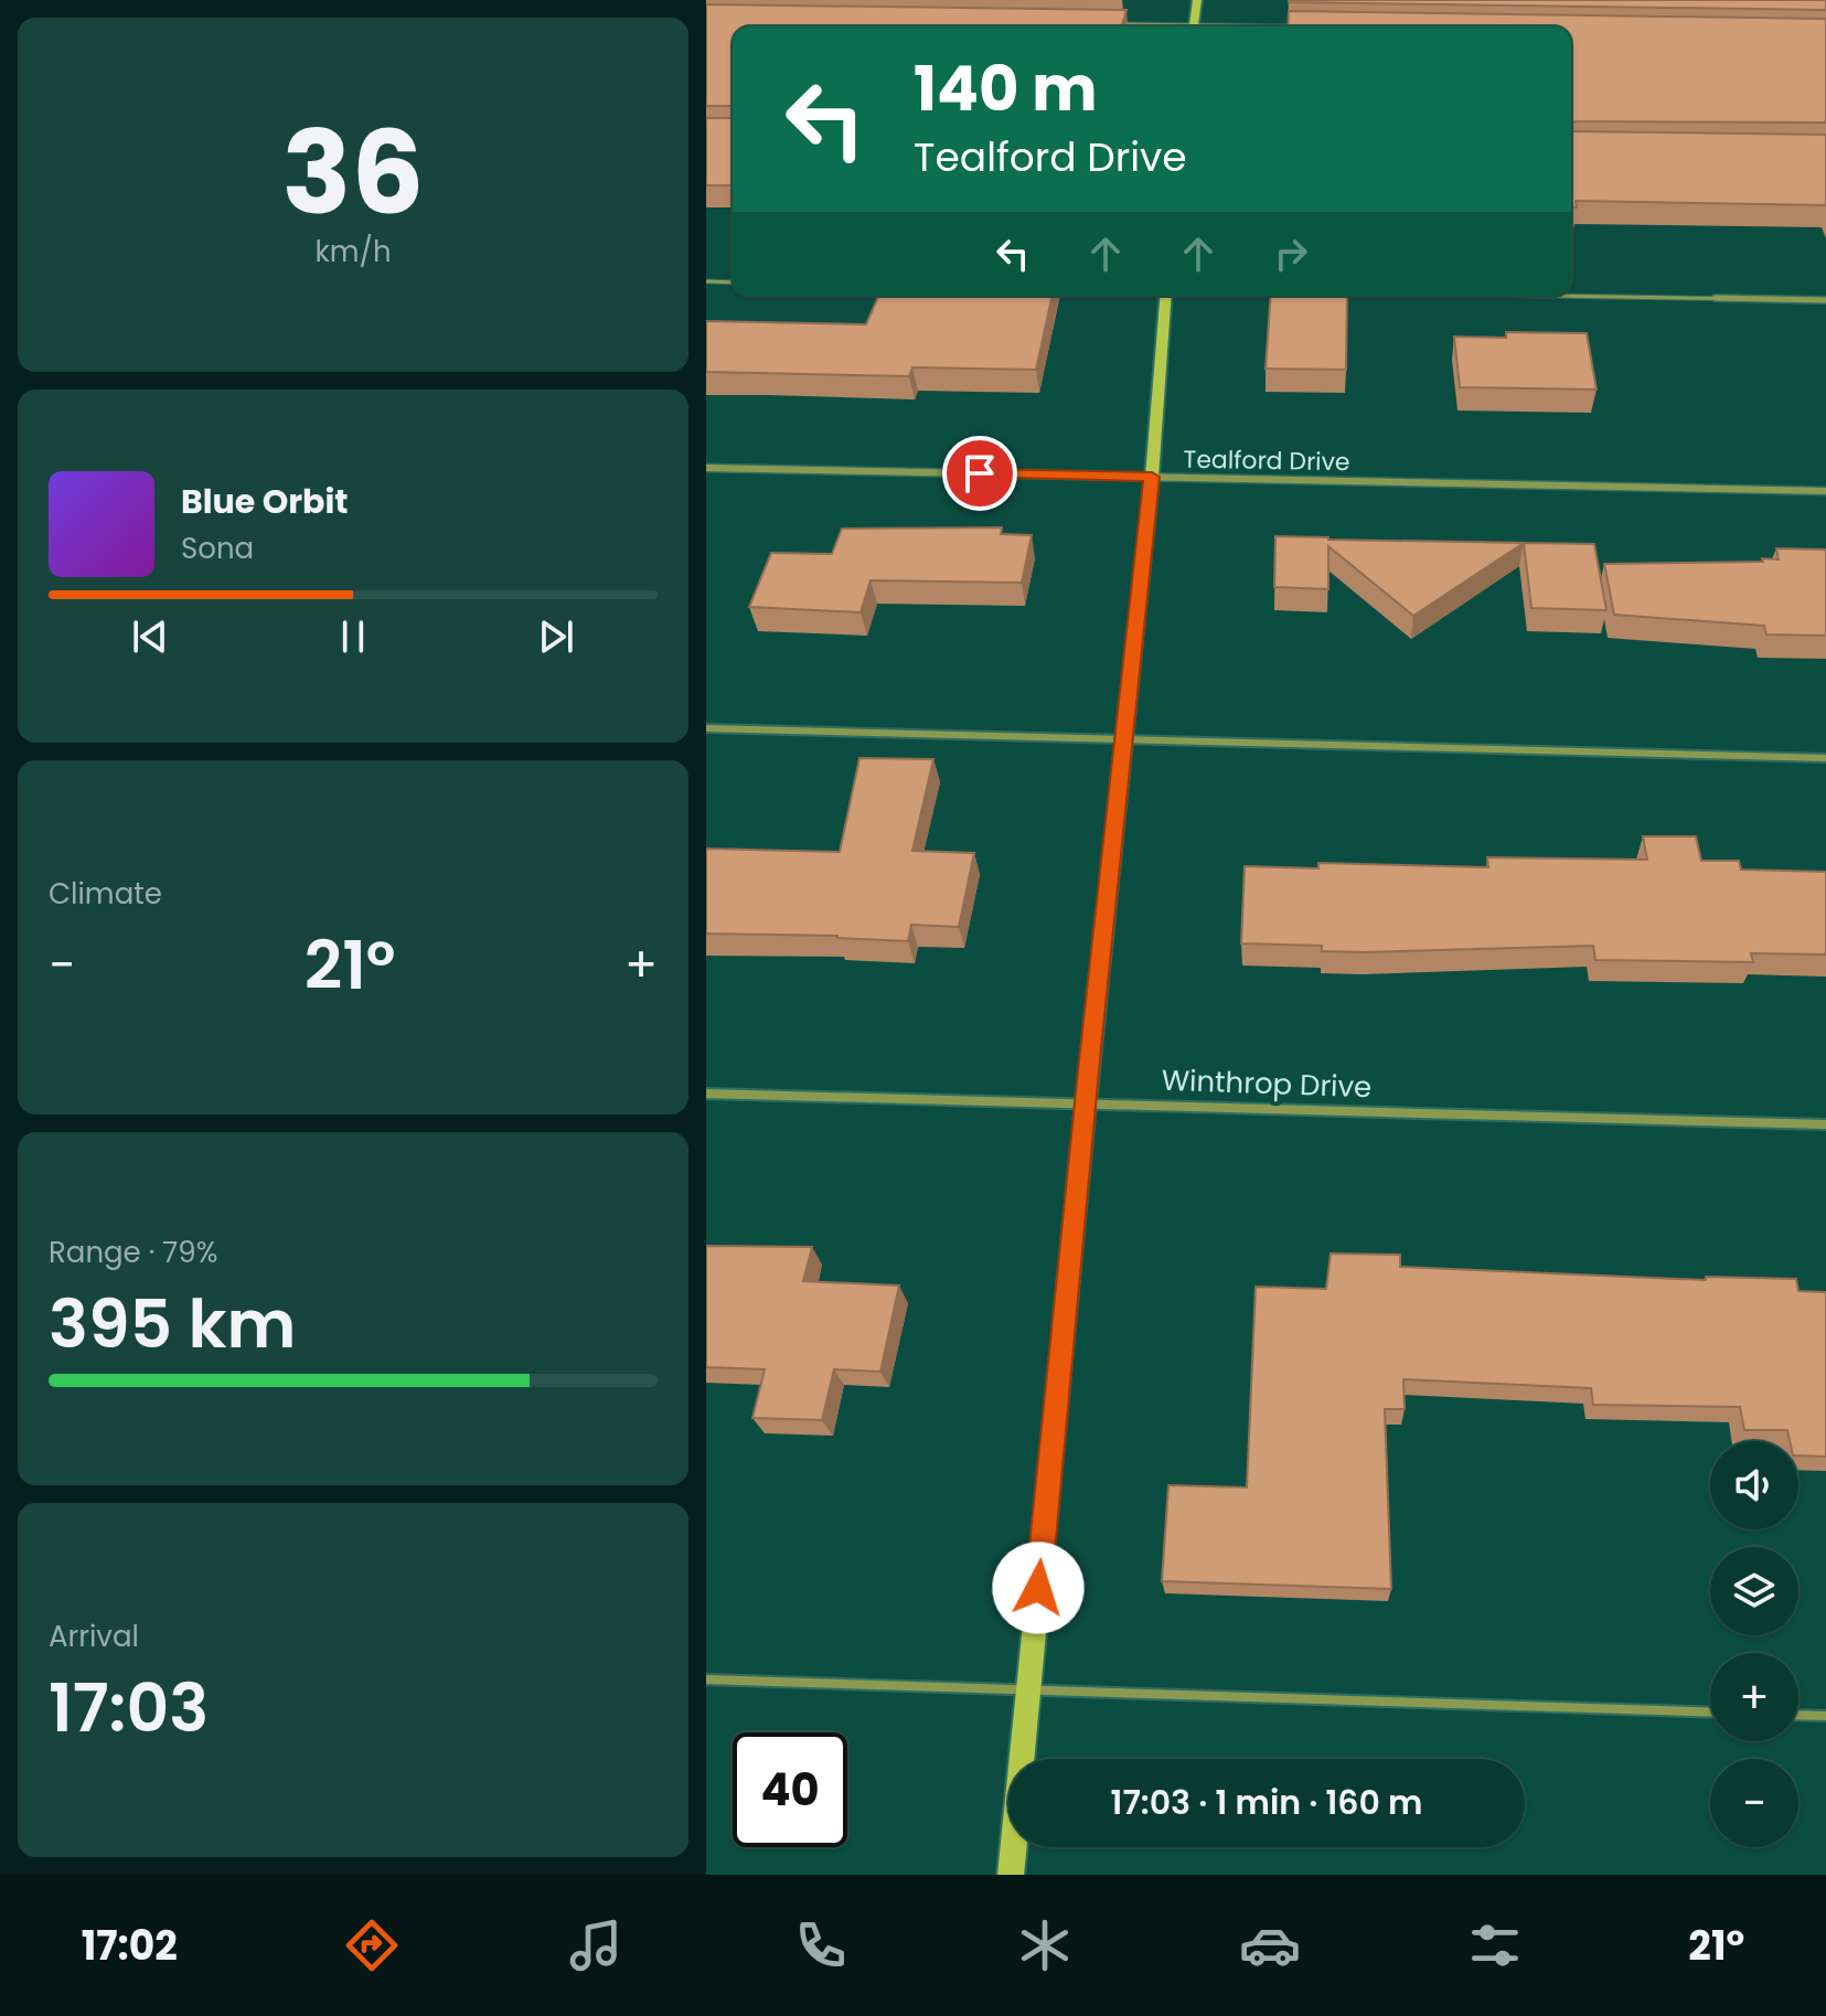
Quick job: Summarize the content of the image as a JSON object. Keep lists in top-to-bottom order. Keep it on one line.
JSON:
{"streets":{"street":["Tealford Drive","Winthrop Drive"]},"page":{"tile":[["36","km/h"],"Climate",["Range · 79%","395 km"],["Arrival","17:03"]],"turn":["140 m","Tealford Drive"],"song":["Blue Orbit","Sona"],"heat":["−","21°","+"],"map_buttons":["+","−"],"limit":"40","trip":"17:03 · 1 min · 160 m","tabs":["17:02","21°"]}}
